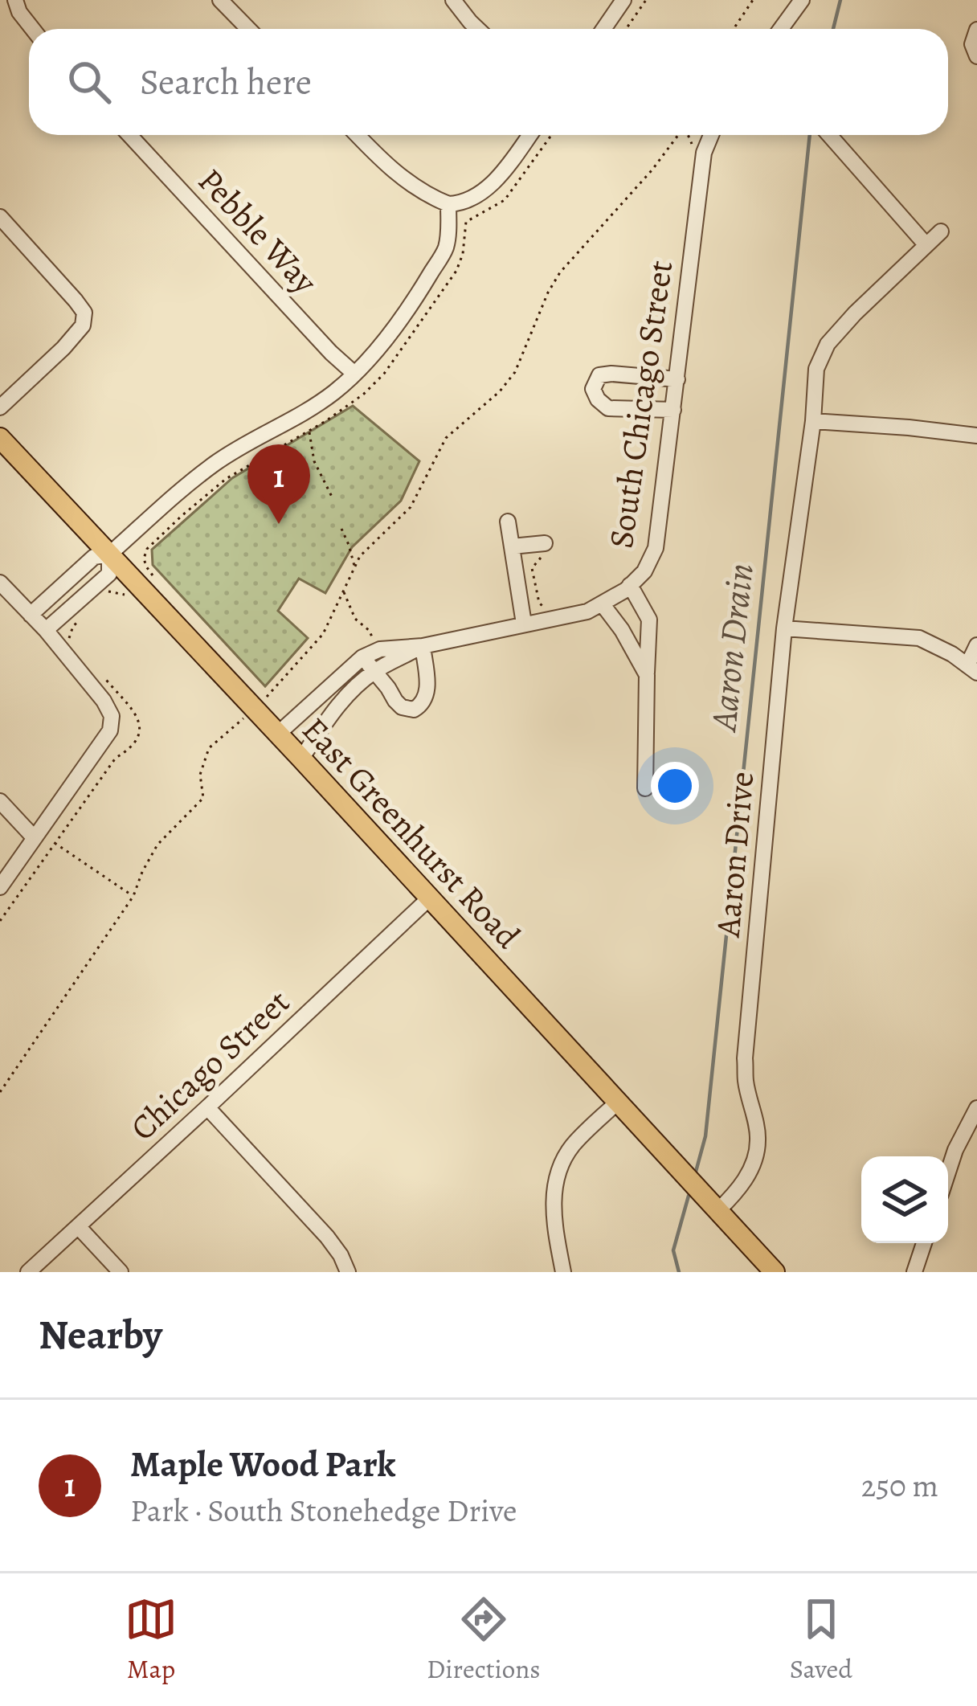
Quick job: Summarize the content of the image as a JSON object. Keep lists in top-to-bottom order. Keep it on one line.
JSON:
{"streets":{"main road":["East Greenhurst Road"],"street":["Pebble Way","South Chicago Street","Aaron Drive","Chicago Street"]},"crossings":[["South Chicago Street","East Greenhurst Road"],["East Greenhurst Road","Aaron Drive"],["East Greenhurst Road","Chicago Street"]],"water":["Aaron Drain"],"page":{"search":"Search here","pins":"1","heading":"Nearby","list":[{"mark":"1","name":"Maple Wood Park","note":"Park · South Stonehedge Drive","value":"250 m"}],"nav":["Map","Directions","Saved"]}}
